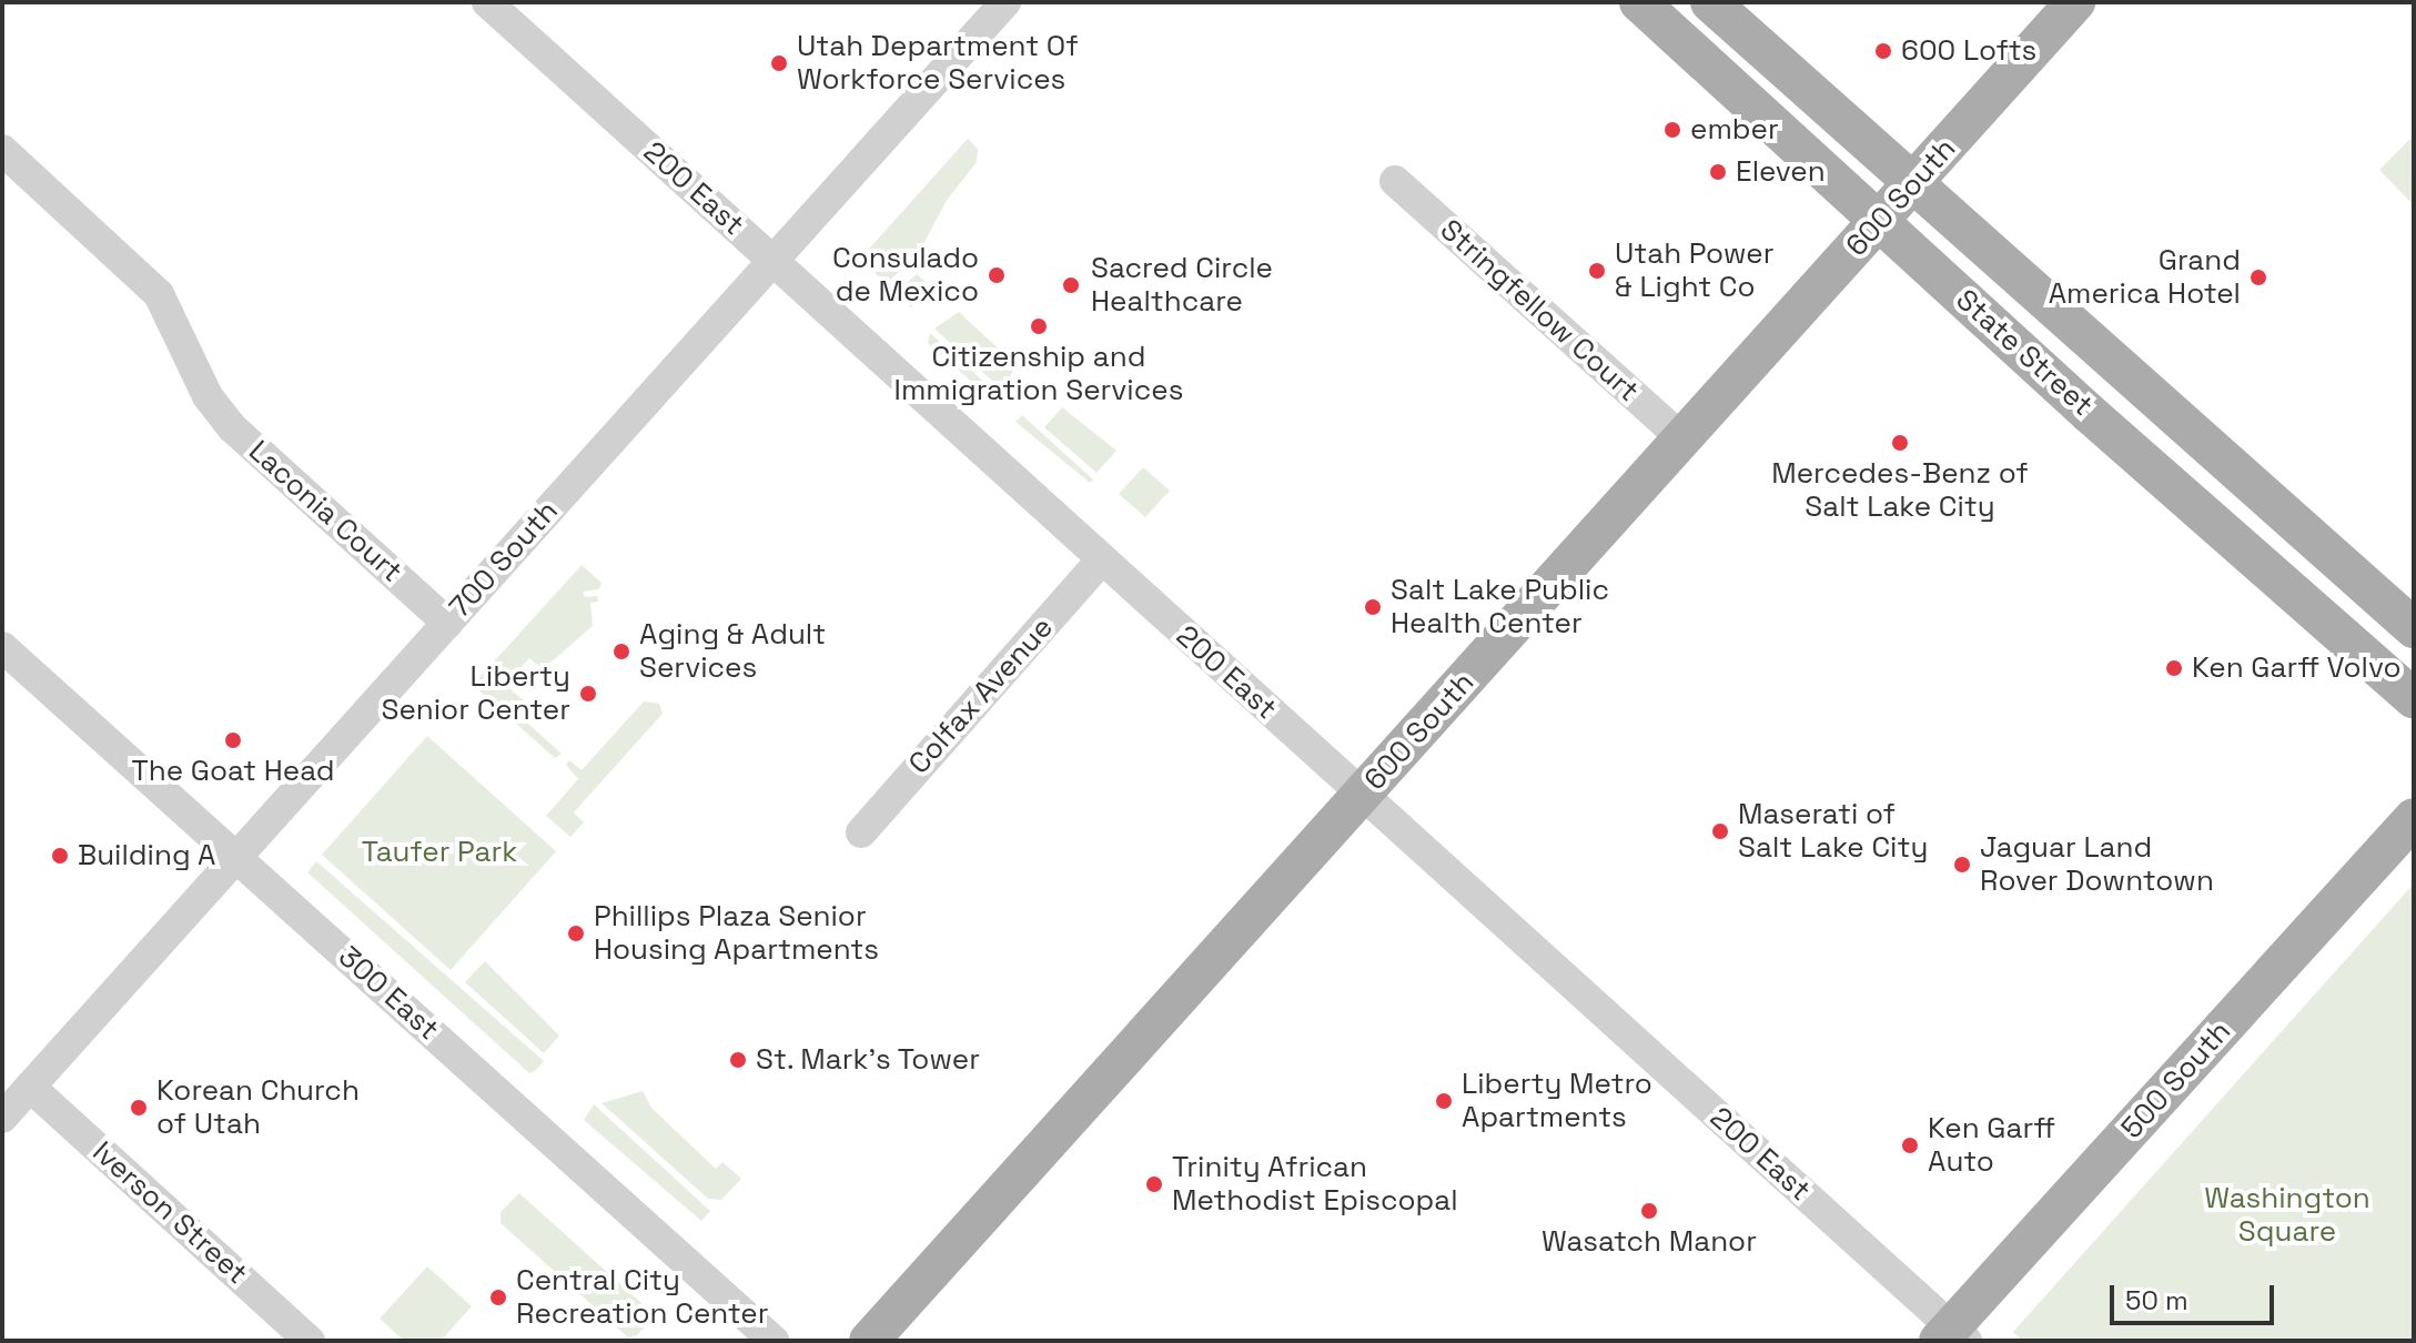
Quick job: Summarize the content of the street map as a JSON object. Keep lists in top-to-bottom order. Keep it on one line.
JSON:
{"streets":{"main road":["600 South","State Street","500 South"],"street":["200 East","Stringfellow Court","Laconia Court","700 South","Colfax Avenue","300 East","Iverson Street"]},"crossings":[["200 East","600 South"],["200 East","700 South"],["200 East","Colfax Avenue"],["200 East","500 South"],["600 South","Stringfellow Court"],["600 South","State Street"],["Laconia Court","700 South"],["700 South","300 East"],["700 South","Iverson Street"]],"parks":["Taufer Park","Washington Square"],"places":["600 Lofts","Utah Department Of Workforce Services","ember","Eleven","Utah Power & Light Co","Consulado de Mexico","Grand America Hotel","Sacred Circle Healthcare","Citizenship and Immigration Services","Mercedes-Benz of Salt Lake City","Salt Lake Public Health Center","Aging & Adult Services","Ken Garff Volvo","Liberty Senior Center","The Goat Head","Maserati of Salt Lake City","Building A","Jaguar Land Rover Downtown","Phillips Plaza Senior Housing Apartments","St. Mark's Tower","Liberty Metro Apartments","Korean Church of Utah","Ken Garff Auto","Trinity African Methodist Episcopal","Wasatch Manor","Central City Recreation Center"],"scale_bar":"50 m"}
